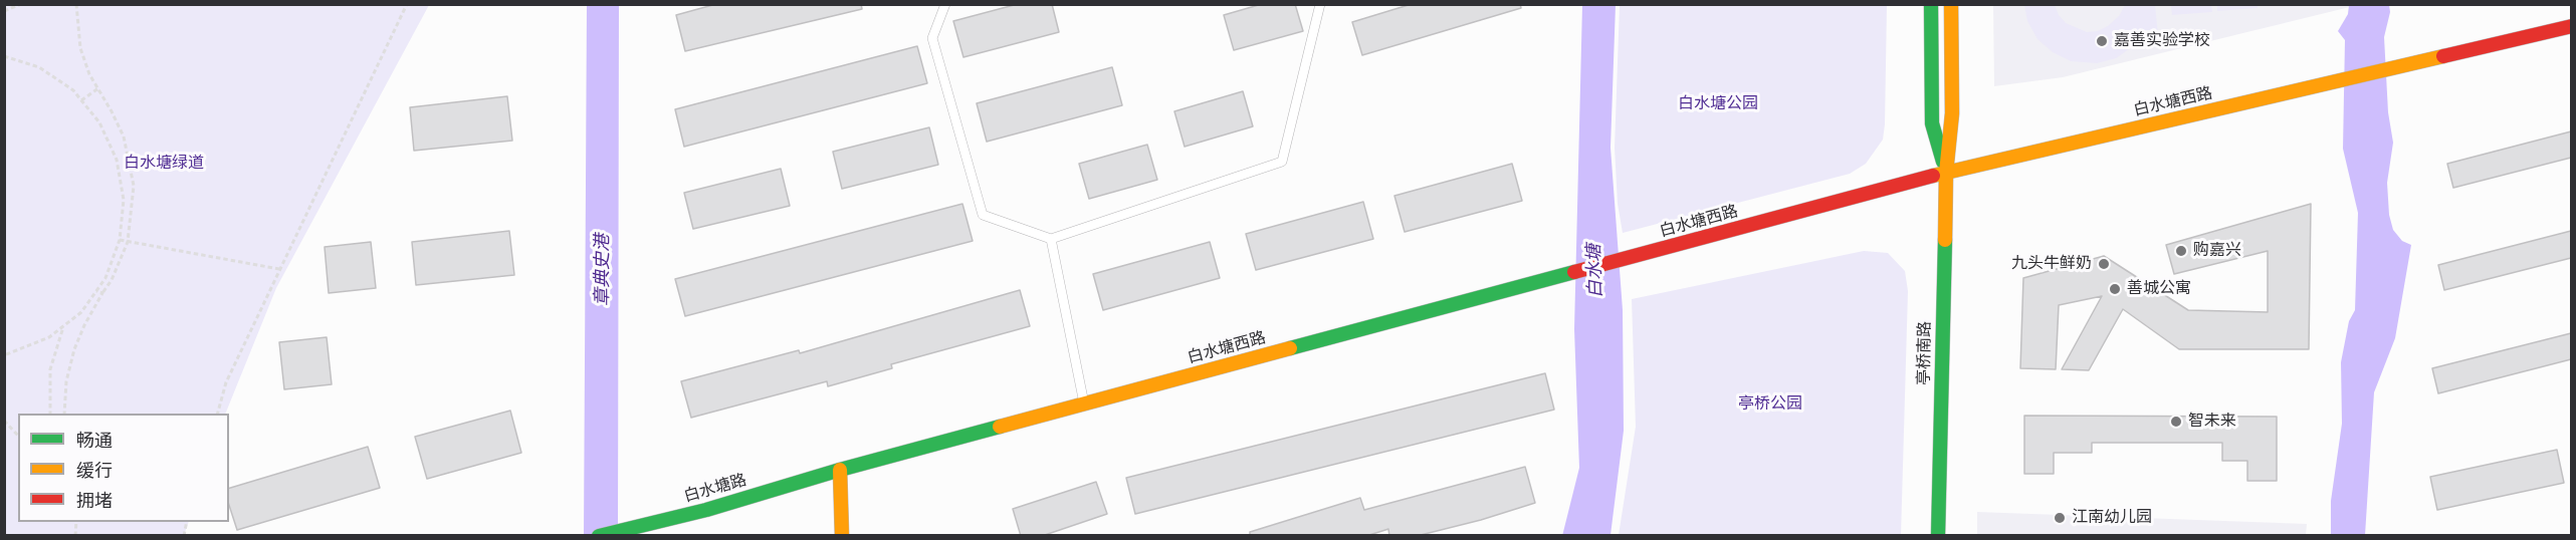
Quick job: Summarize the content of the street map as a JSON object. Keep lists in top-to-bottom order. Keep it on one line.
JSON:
{"streets":{"street":["白水塘西路","亭桥南路","白水塘路"]},"crossings":[["白水塘西路","亭桥南路"],["白水塘西路","白水塘路"]],"water":["章典史港","白水塘"],"parks":["白水塘公园","白水塘绿道","亭桥公园"],"places":["嘉善实验学校","购嘉兴","九头牛鲜奶","善城公寓","智未来","江南幼儿园"],"legend":["畅通","缓行","拥堵"]}
